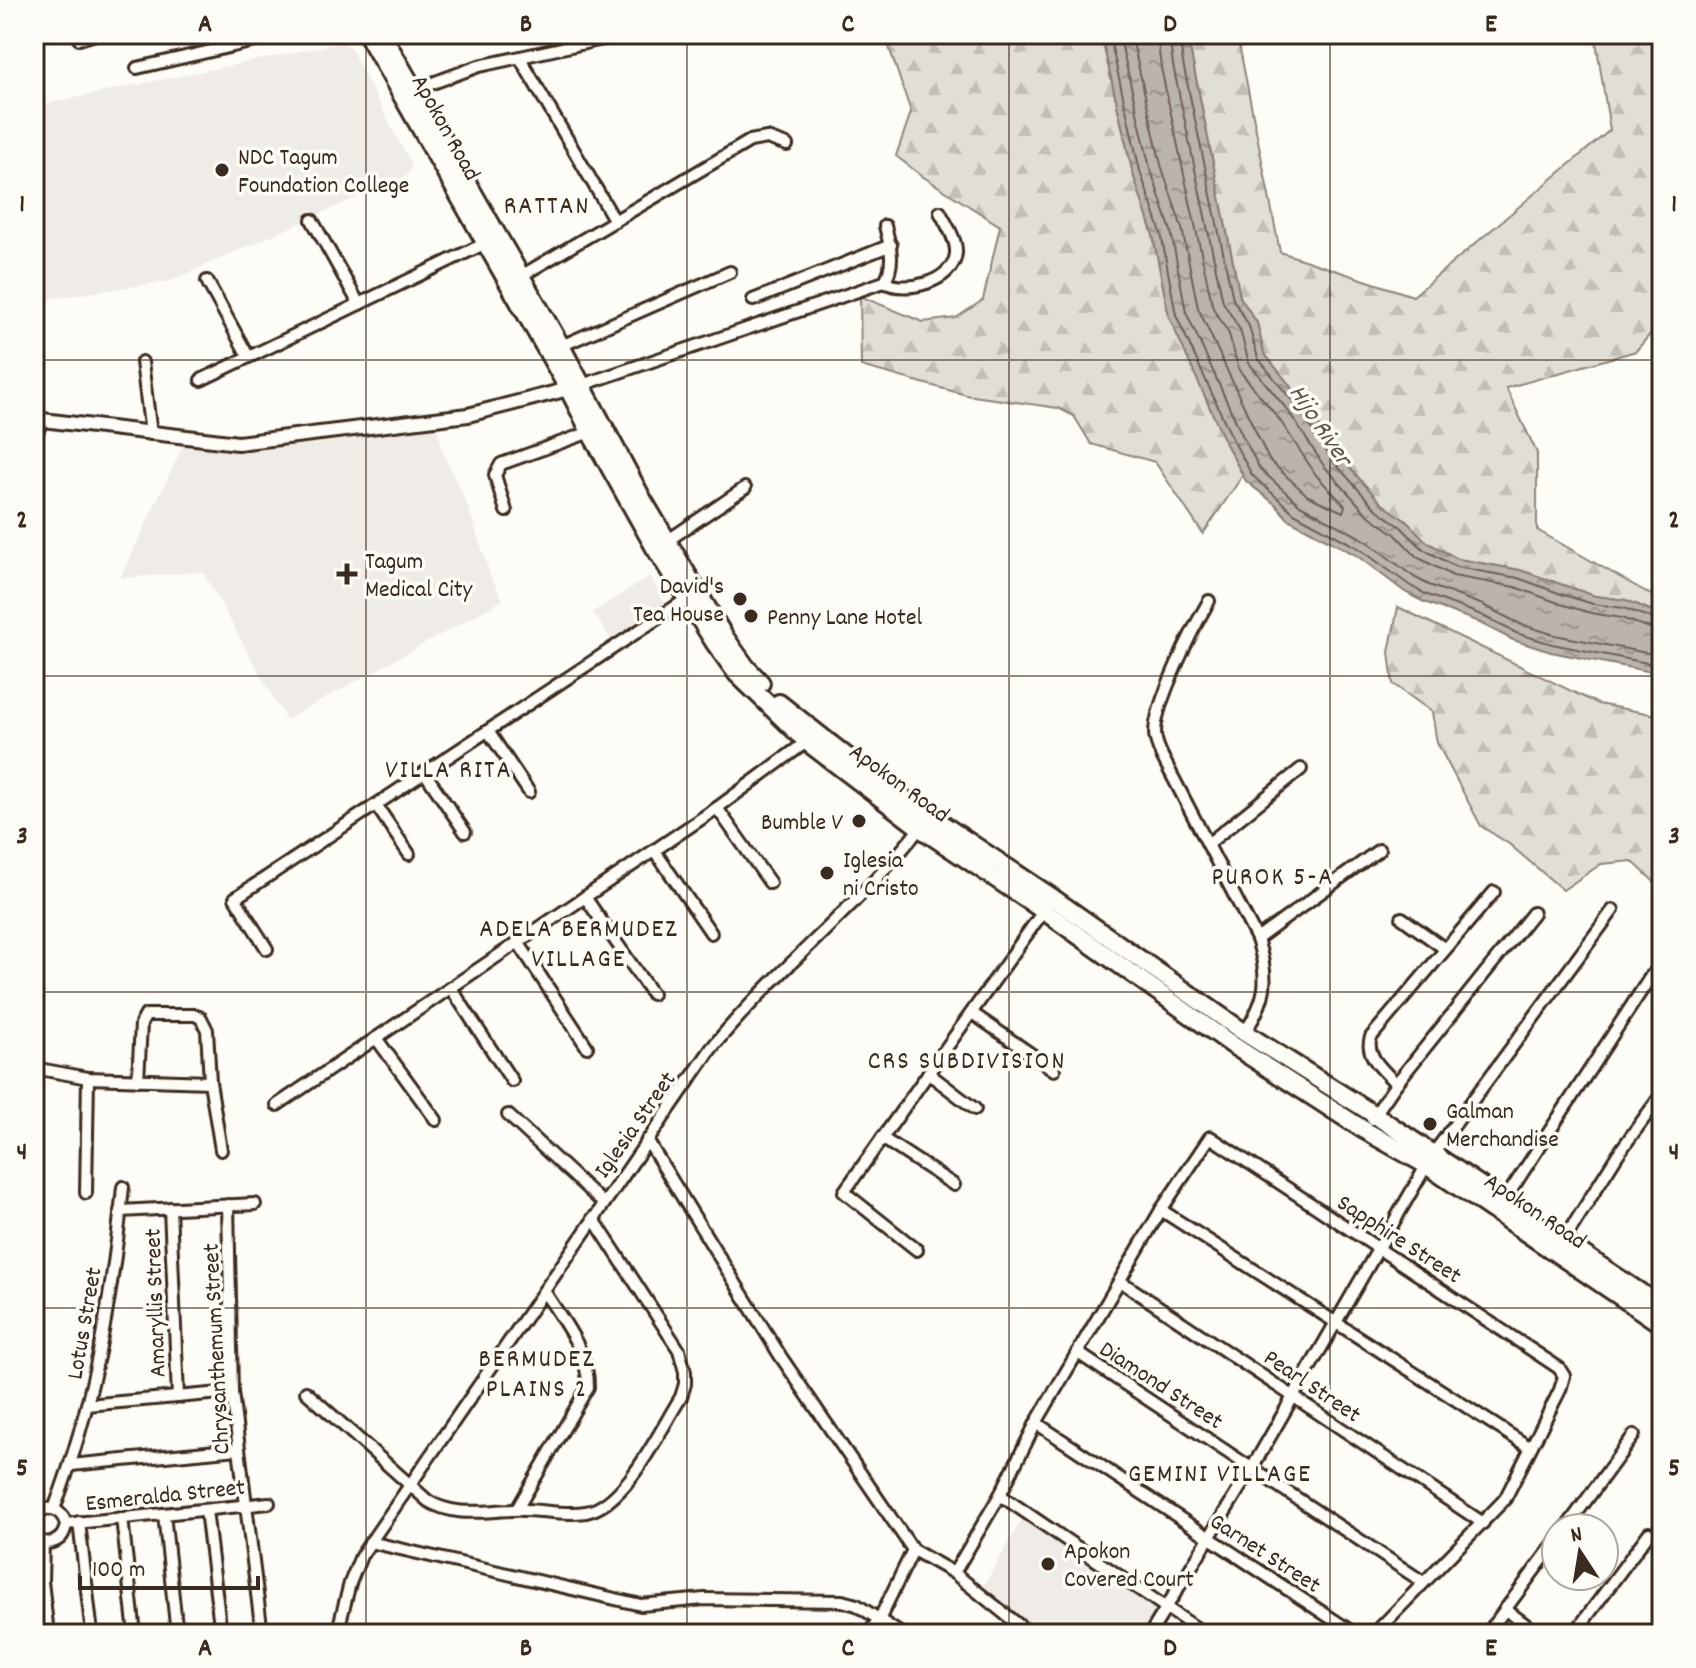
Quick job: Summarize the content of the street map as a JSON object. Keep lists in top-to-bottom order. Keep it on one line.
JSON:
{"streets":{"highway":["Apokon Road"],"street":["Iglesia Street","Sapphire Street","Amaryllis Street","Lotus Street","Chrysanthemum Street","Diamond Street","Pearl Street","Esmeralda Street","Garnet Street"]},"crossings":[["Apokon Road","Iglesia Street"],["Chrysanthemum Street","Esmeralda Street"]],"districts":["RATTAN","VILLA RITA","PUROK 5-A","ADELA BERMUDEZ VILLAGE","CRS SUBDIVISION","BERMUDEZ PLAINS 2","GEMINI VILLAGE"],"water":["Hijo River"],"places":{"other":["NDC Tagum Foundation College","David's Tea House","Penny Lane Hotel","Bumble V","Iglesia ni Cristo","Galman Merchandise","Apokon Covered Court"],"health":["Tagum Medical City"]},"scale_bar":"100 m","north":"top","grid":{"columns":["A","B","C","D","E"],"rows":["1","2","3","4","5"]}}
